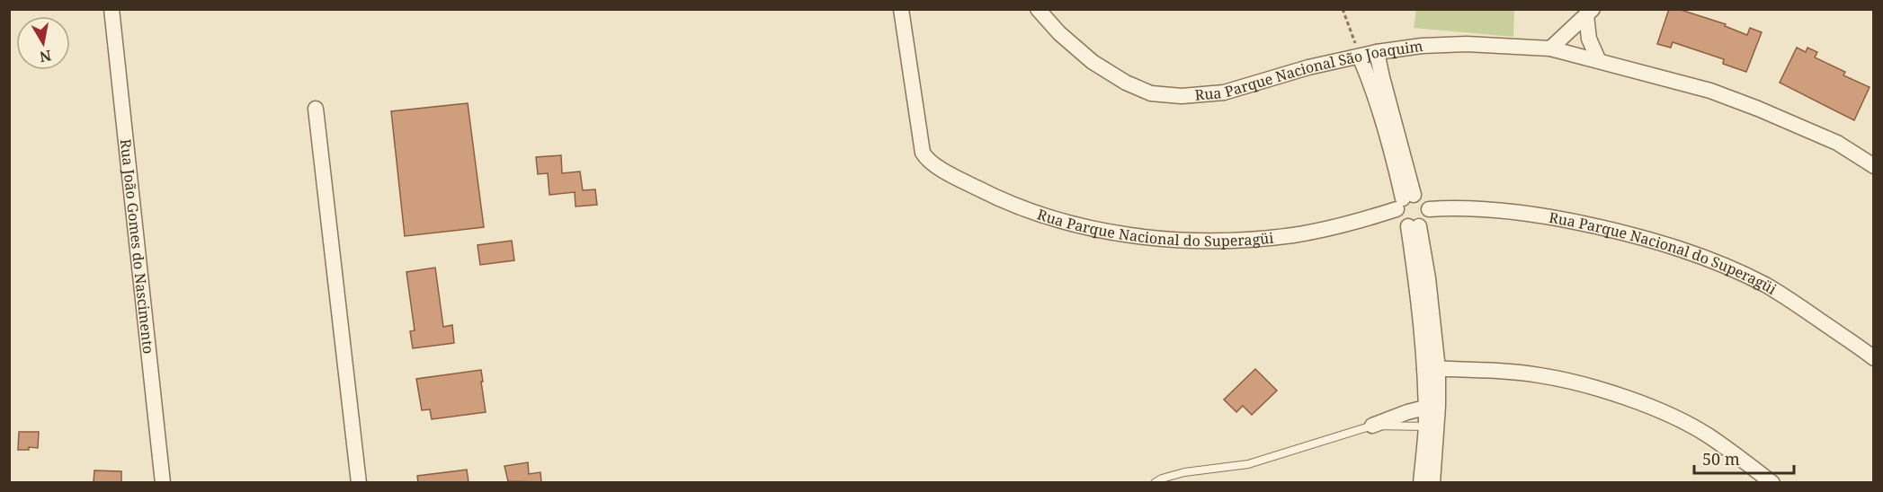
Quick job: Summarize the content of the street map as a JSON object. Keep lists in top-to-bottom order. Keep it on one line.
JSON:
{"streets":{"street":["Rua Parque Nacional São Joaquim","Rua Parque Nacional do Superagüi","Rua João Gomes do Nascimento"]},"scale_bar":"50 m","north":"bottom"}
